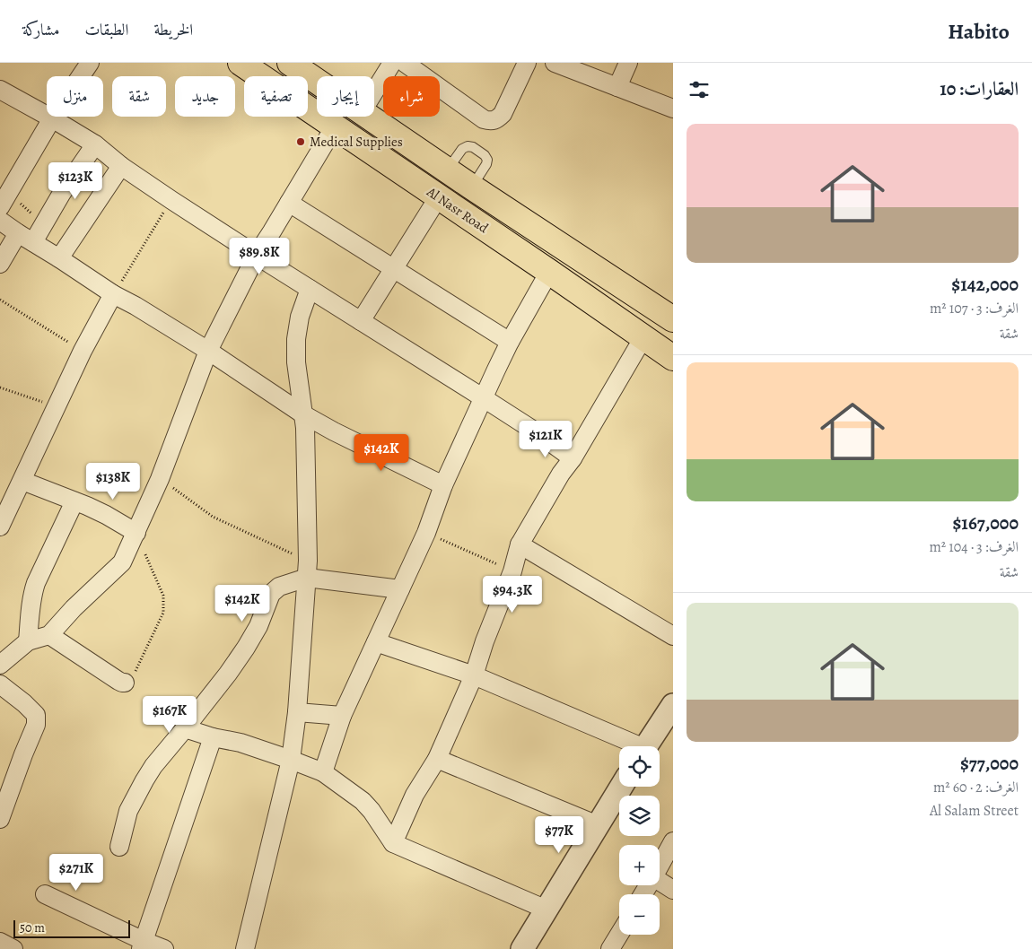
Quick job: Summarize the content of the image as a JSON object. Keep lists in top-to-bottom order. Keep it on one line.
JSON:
{"streets":{"main road":["Al Nasr Road"]},"places":["Medical Supplies"],"scale_bar":"50 m","page":{"header":"Habito","nav":["الخريطة","الطبقات","مشاركة"],"heading":"العقارات: 10","chip":["شراء","إيجار","تصفية","جديد","شقة","منزل"],"list":[{"name":"$142,000","note":"الغرف: 3 · 107 m² · شقة"},{"name":"$167,000","note":"الغرف: 3 · 104 m² · شقة"},{"name":"$77,000","note":"الغرف: 2 · 60 m² · Al Salam Street"}],"price":["$123K","$89.8K","$121K","$142K","$138K","$94.3K","$142K","$167K","$77K","$271K"],"map_buttons":["+","−"],"scale":"50 m"}}
